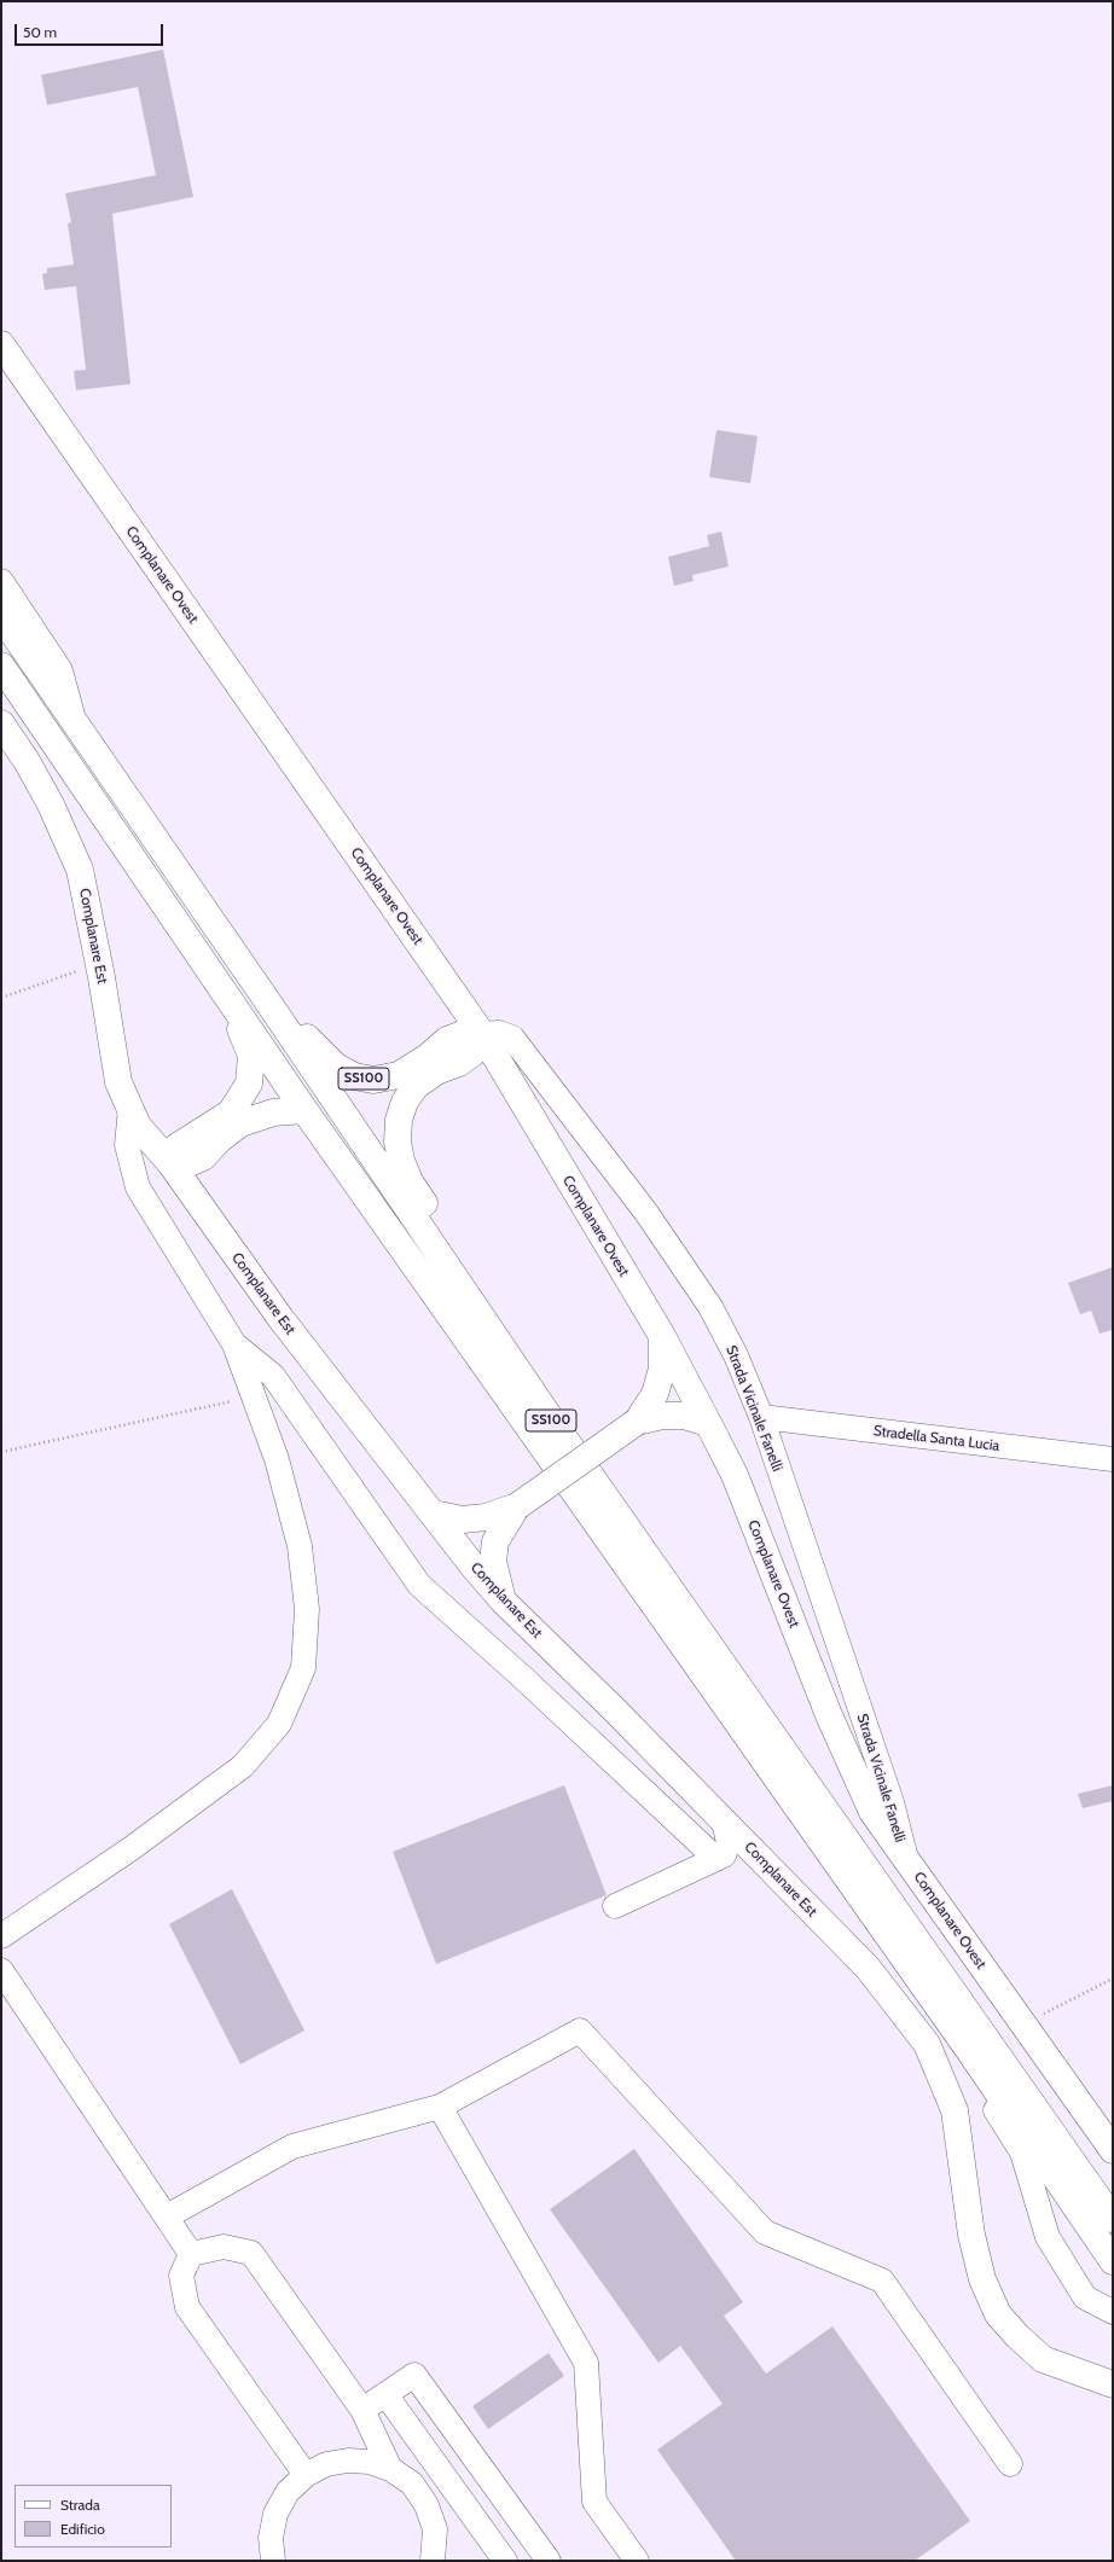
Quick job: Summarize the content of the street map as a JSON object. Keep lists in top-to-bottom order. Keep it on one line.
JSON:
{"streets":{"main road":["Complanare Ovest","Complanare Est","SS100"],"street":["Strada Vicinale Fanelli","Stradella Santa Lucia"]},"crossings":[["Complanare Ovest","SS100"],["Complanare Ovest","Strada Vicinale Fanelli"],["Complanare Est","SS100"],["SS100","Strada Vicinale Fanelli"],["Strada Vicinale Fanelli","Stradella Santa Lucia"]],"legend":["Strada","Edificio"],"scale_bar":"50 m"}
